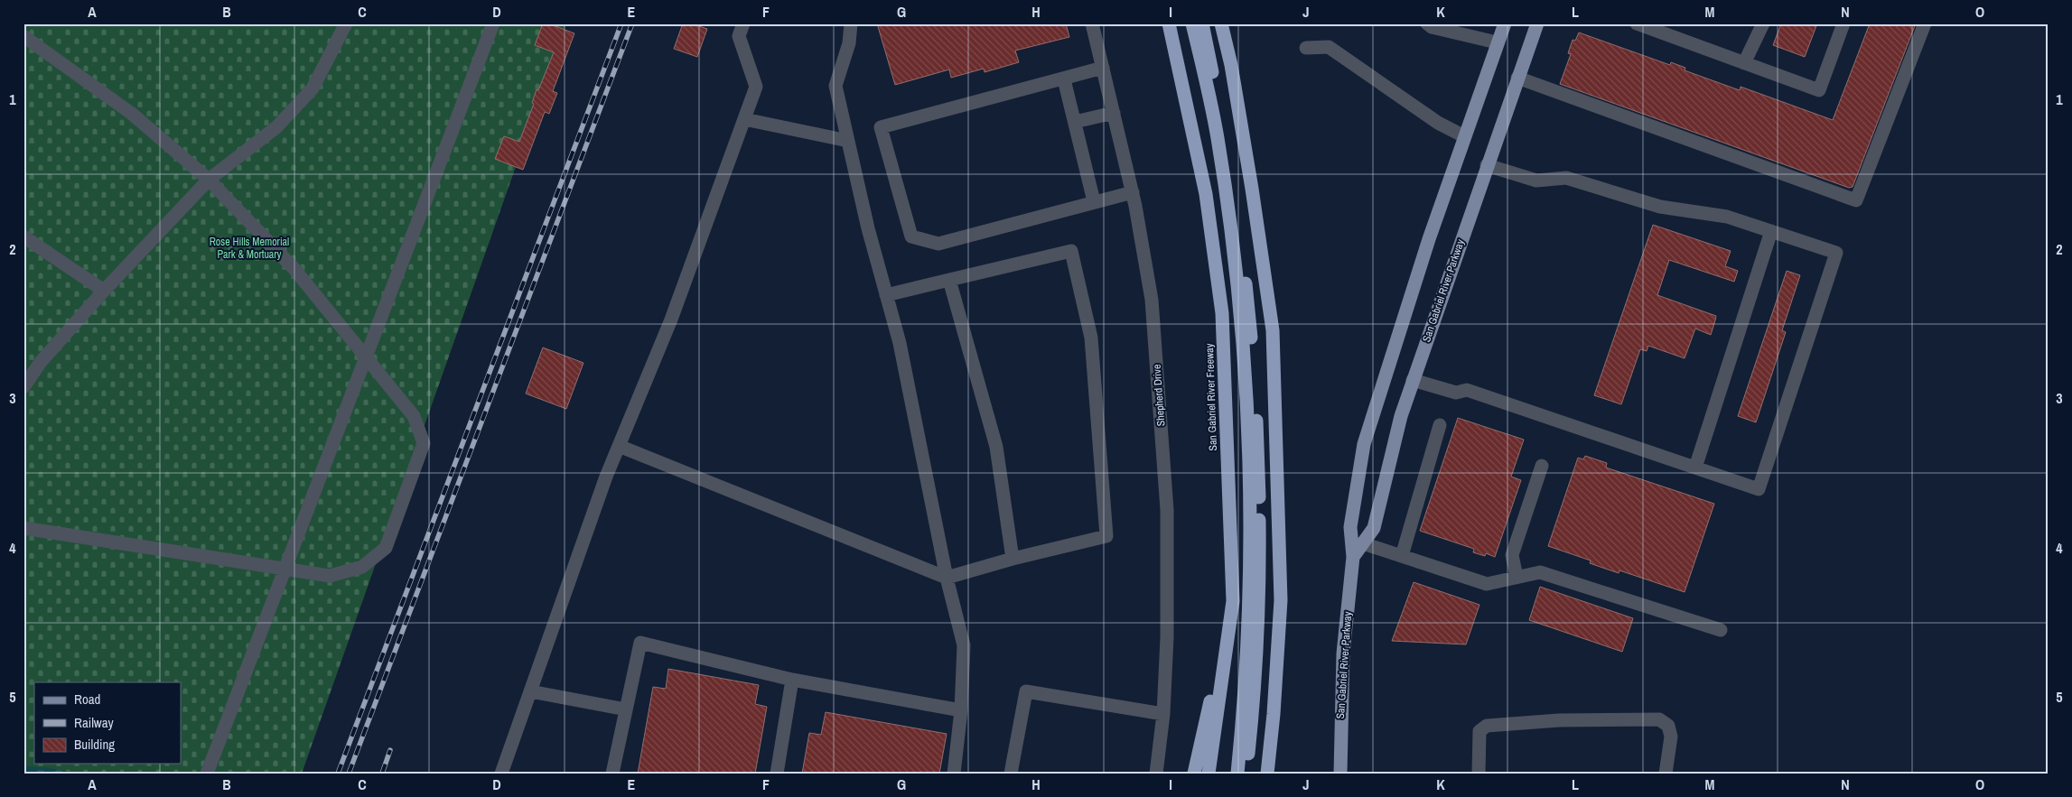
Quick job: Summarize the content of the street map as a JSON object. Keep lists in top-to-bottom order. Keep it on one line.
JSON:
{"streets":{"highway":["San Gabriel River Freeway"],"main road":["San Gabriel River Parkway"],"street":["Shepherd Drive"]},"parks":["Rose Hills Memorial Park & Mortuary"],"legend":["Road","Railway","Building"],"grid":{"columns":["A","B","C","D","E","F","G","H","I","J","K","L","M","N","O"],"rows":["1","2","3","4","5"]}}
